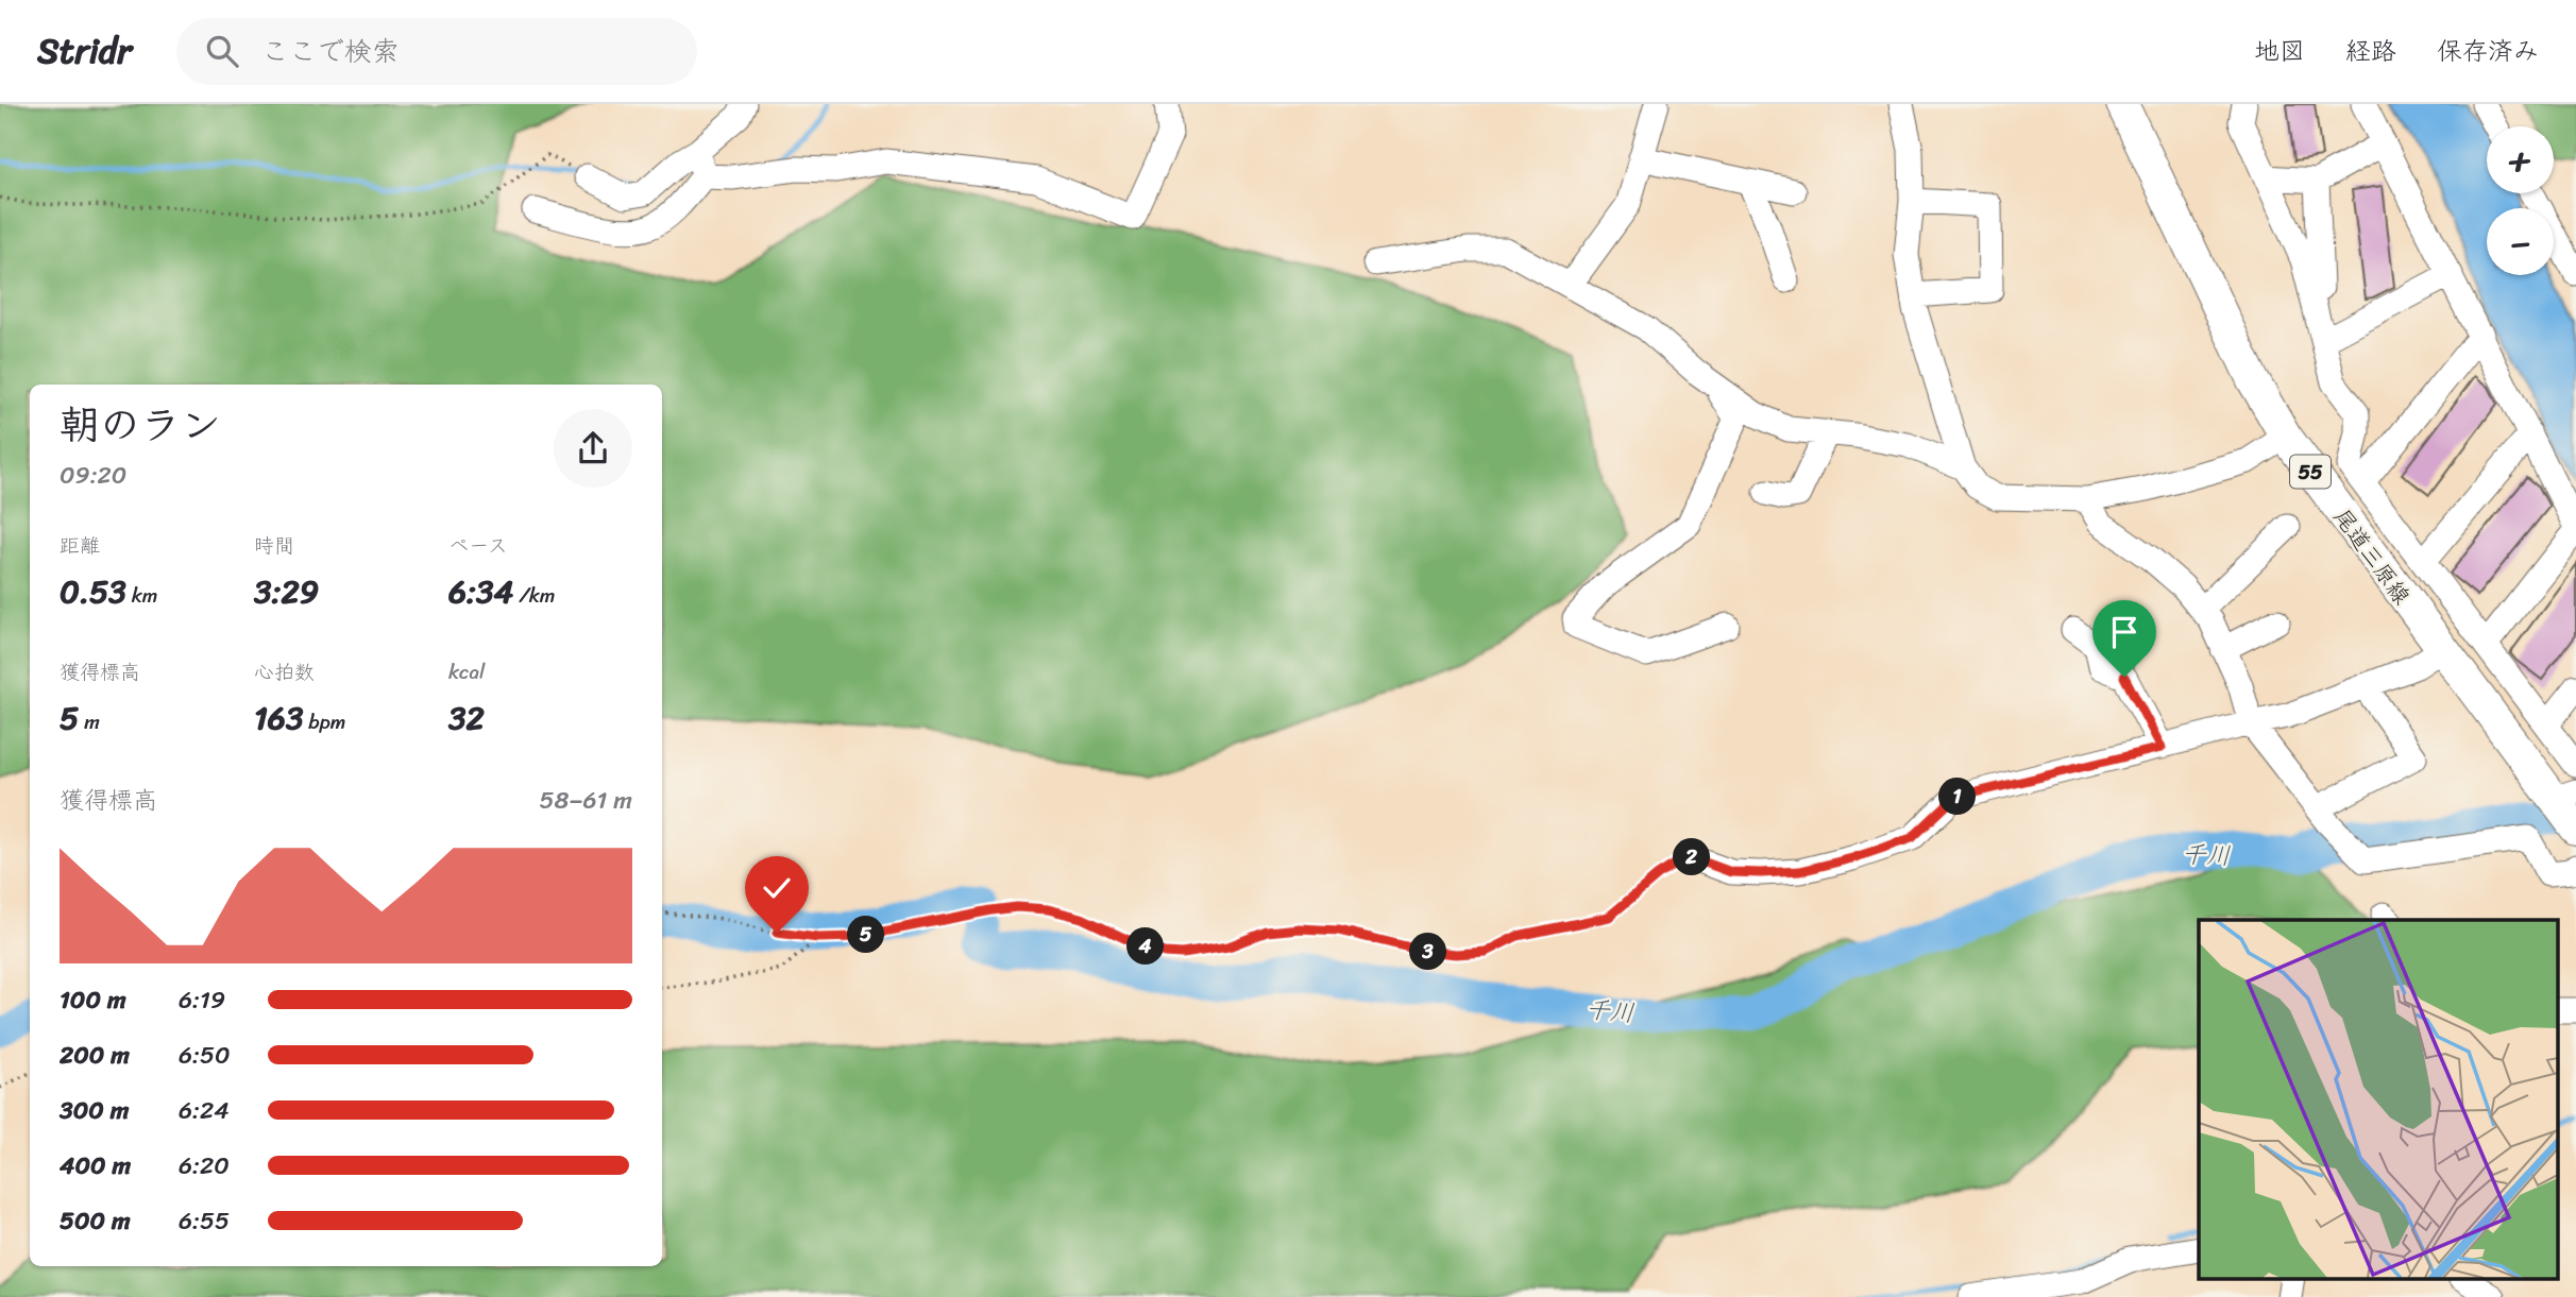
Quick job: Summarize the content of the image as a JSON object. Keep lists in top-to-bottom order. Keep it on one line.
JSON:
{"streets":{"main road":["55","尾道三原線"]},"water":["千川"],"page":{"header":"Stridr","search":"ここで検索","nav":["地図","経路","保存済み"],"map_buttons":["+","−"],"heading":["朝のラン","09:20"],"stats":[["距離","0.53 km"],["時間","3:29"],["ペース","6:34 /km"],["獲得標高","5 m"],["心拍数","163 bpm"],["kcal","32"]],"chart":["獲得標高","58–61 m"],"pins":["1","2","5","4","3"],"list":[{"name":"100 m","note":"6:19"},{"name":"200 m","note":"6:50"},{"name":"300 m","note":"6:24"},{"name":"400 m","note":"6:20"},{"name":"500 m","note":"6:55"}]}}
